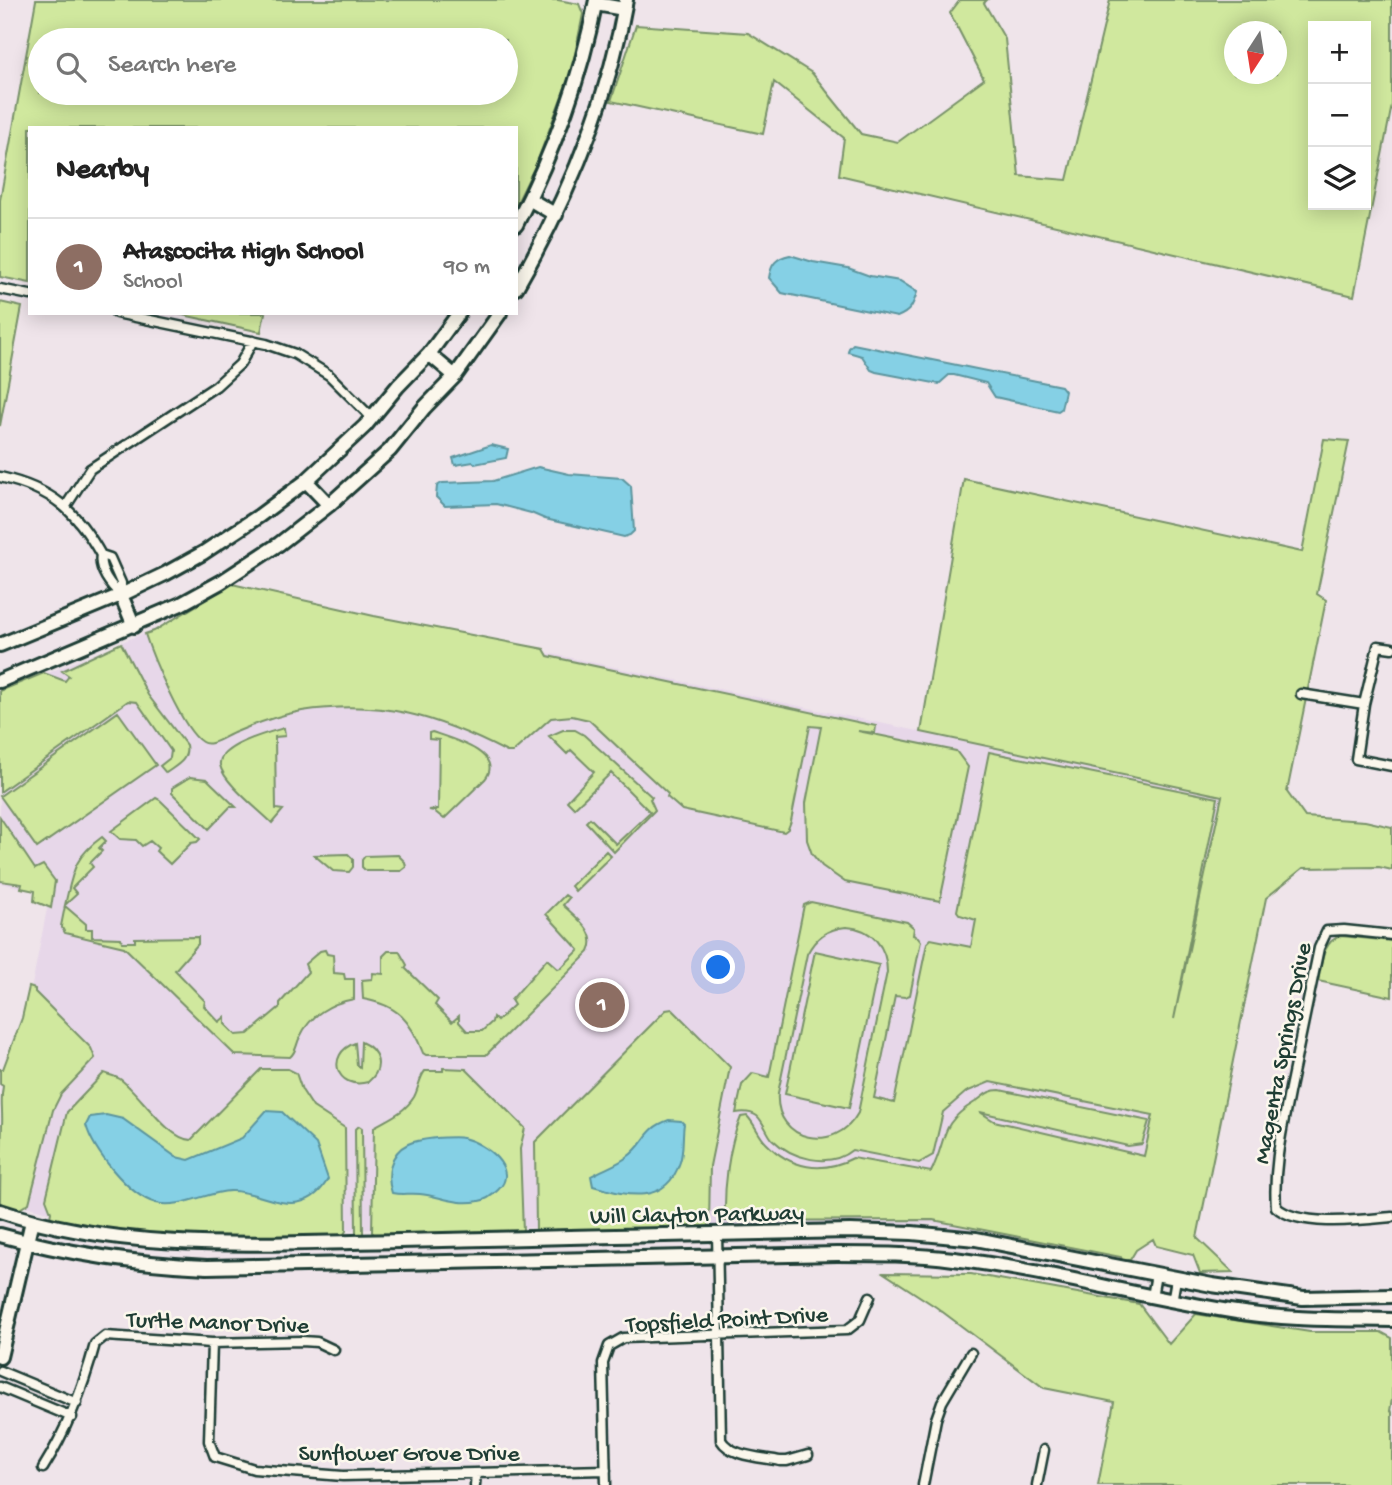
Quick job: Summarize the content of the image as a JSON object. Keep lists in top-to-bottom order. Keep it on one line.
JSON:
{"streets":{"main road":["Will Clayton Parkway"],"street":["Magenta Springs Drive","Topsfield Point Drive","Turtle Manor Drive","Sunflower Grove Drive"]},"crossings":[["Topsfield Point Drive","Sunflower Grove Drive"],["Turtle Manor Drive","Sunflower Grove Drive"]],"north":"bottom","page":{"map_buttons":["+","−"],"search":"Search here","heading":"Nearby","list":[{"mark":"1","name":"Atascocita High School","note":"School","value":"90 m"}],"pins":"1"}}
